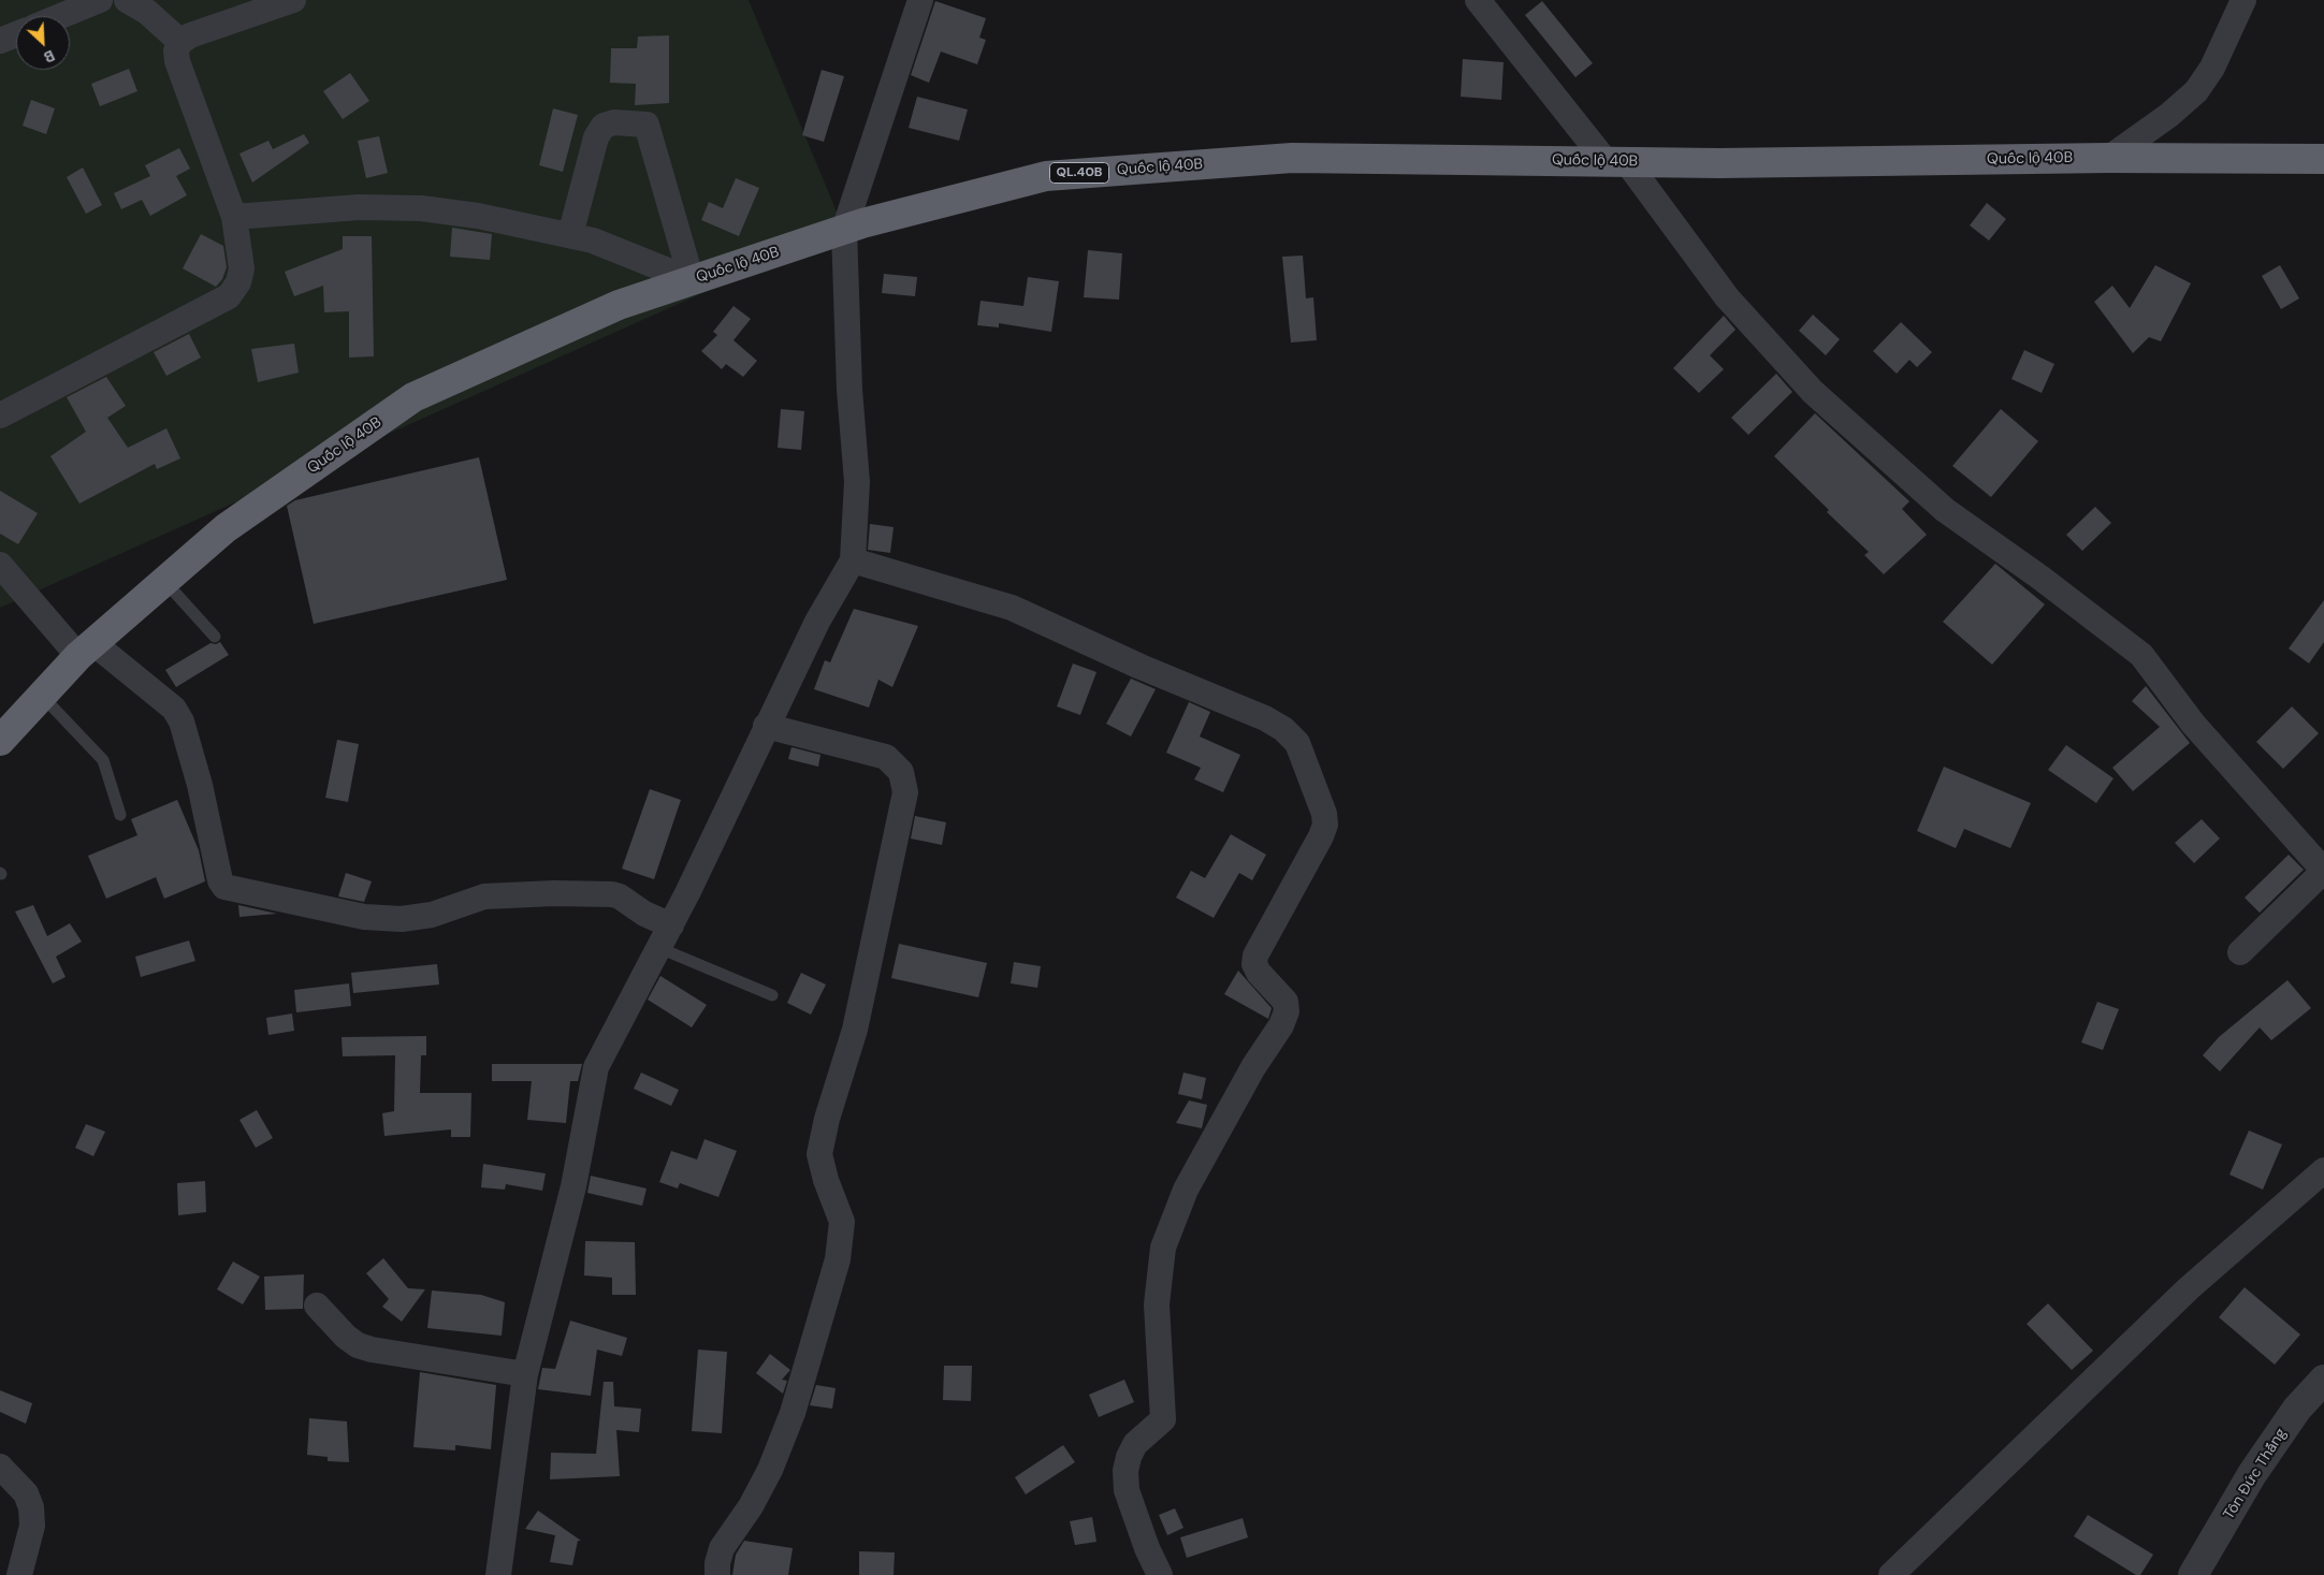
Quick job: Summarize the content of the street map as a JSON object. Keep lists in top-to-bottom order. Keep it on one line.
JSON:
{"streets":{"highway":["Quốc lộ 40B","QL.40B"],"street":["Tôn Đức Thắng"]},"north":"bottom right"}
